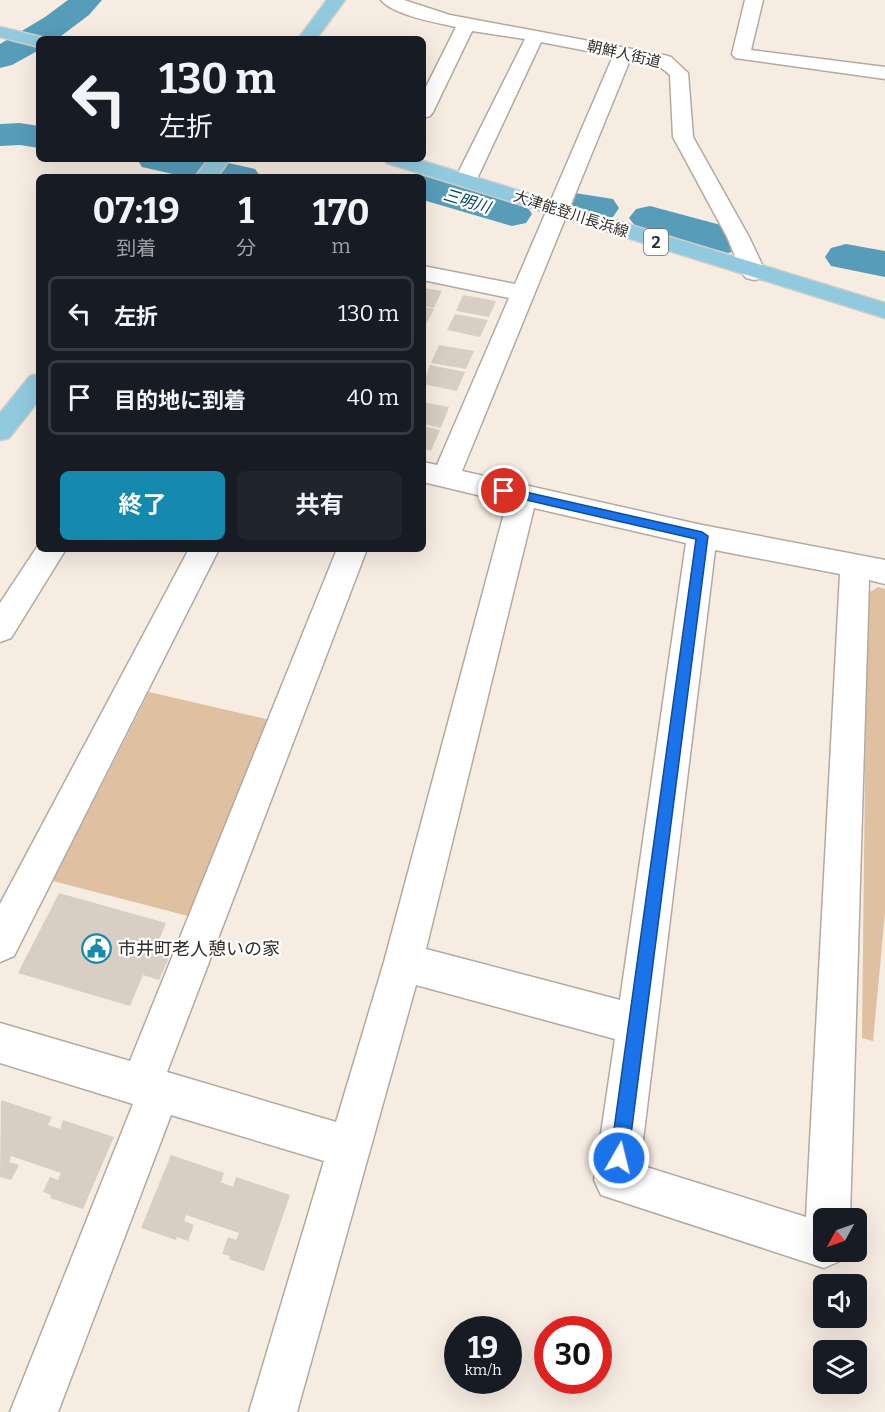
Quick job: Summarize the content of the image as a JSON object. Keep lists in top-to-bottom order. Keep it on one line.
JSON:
{"streets":{"main road":["大津能登川長浜線","2"],"street":["朝鮮人街道"]},"crossings":[["朝鮮人街道","大津能登川長浜線"]],"water":["三明川"],"places":{"public building":["市井町老人憩いの家"]},"north":"bottom left","page":{"turn":["130 m","左折"],"eta":["07:19","到着","1","分","170","m"],"list":[{"name":"左折","value":"130 m"},{"name":"目的地に到着","value":"40 m"}],"buttons":["終了","共有"],"speed":"19 km/h","limit":"30"}}
